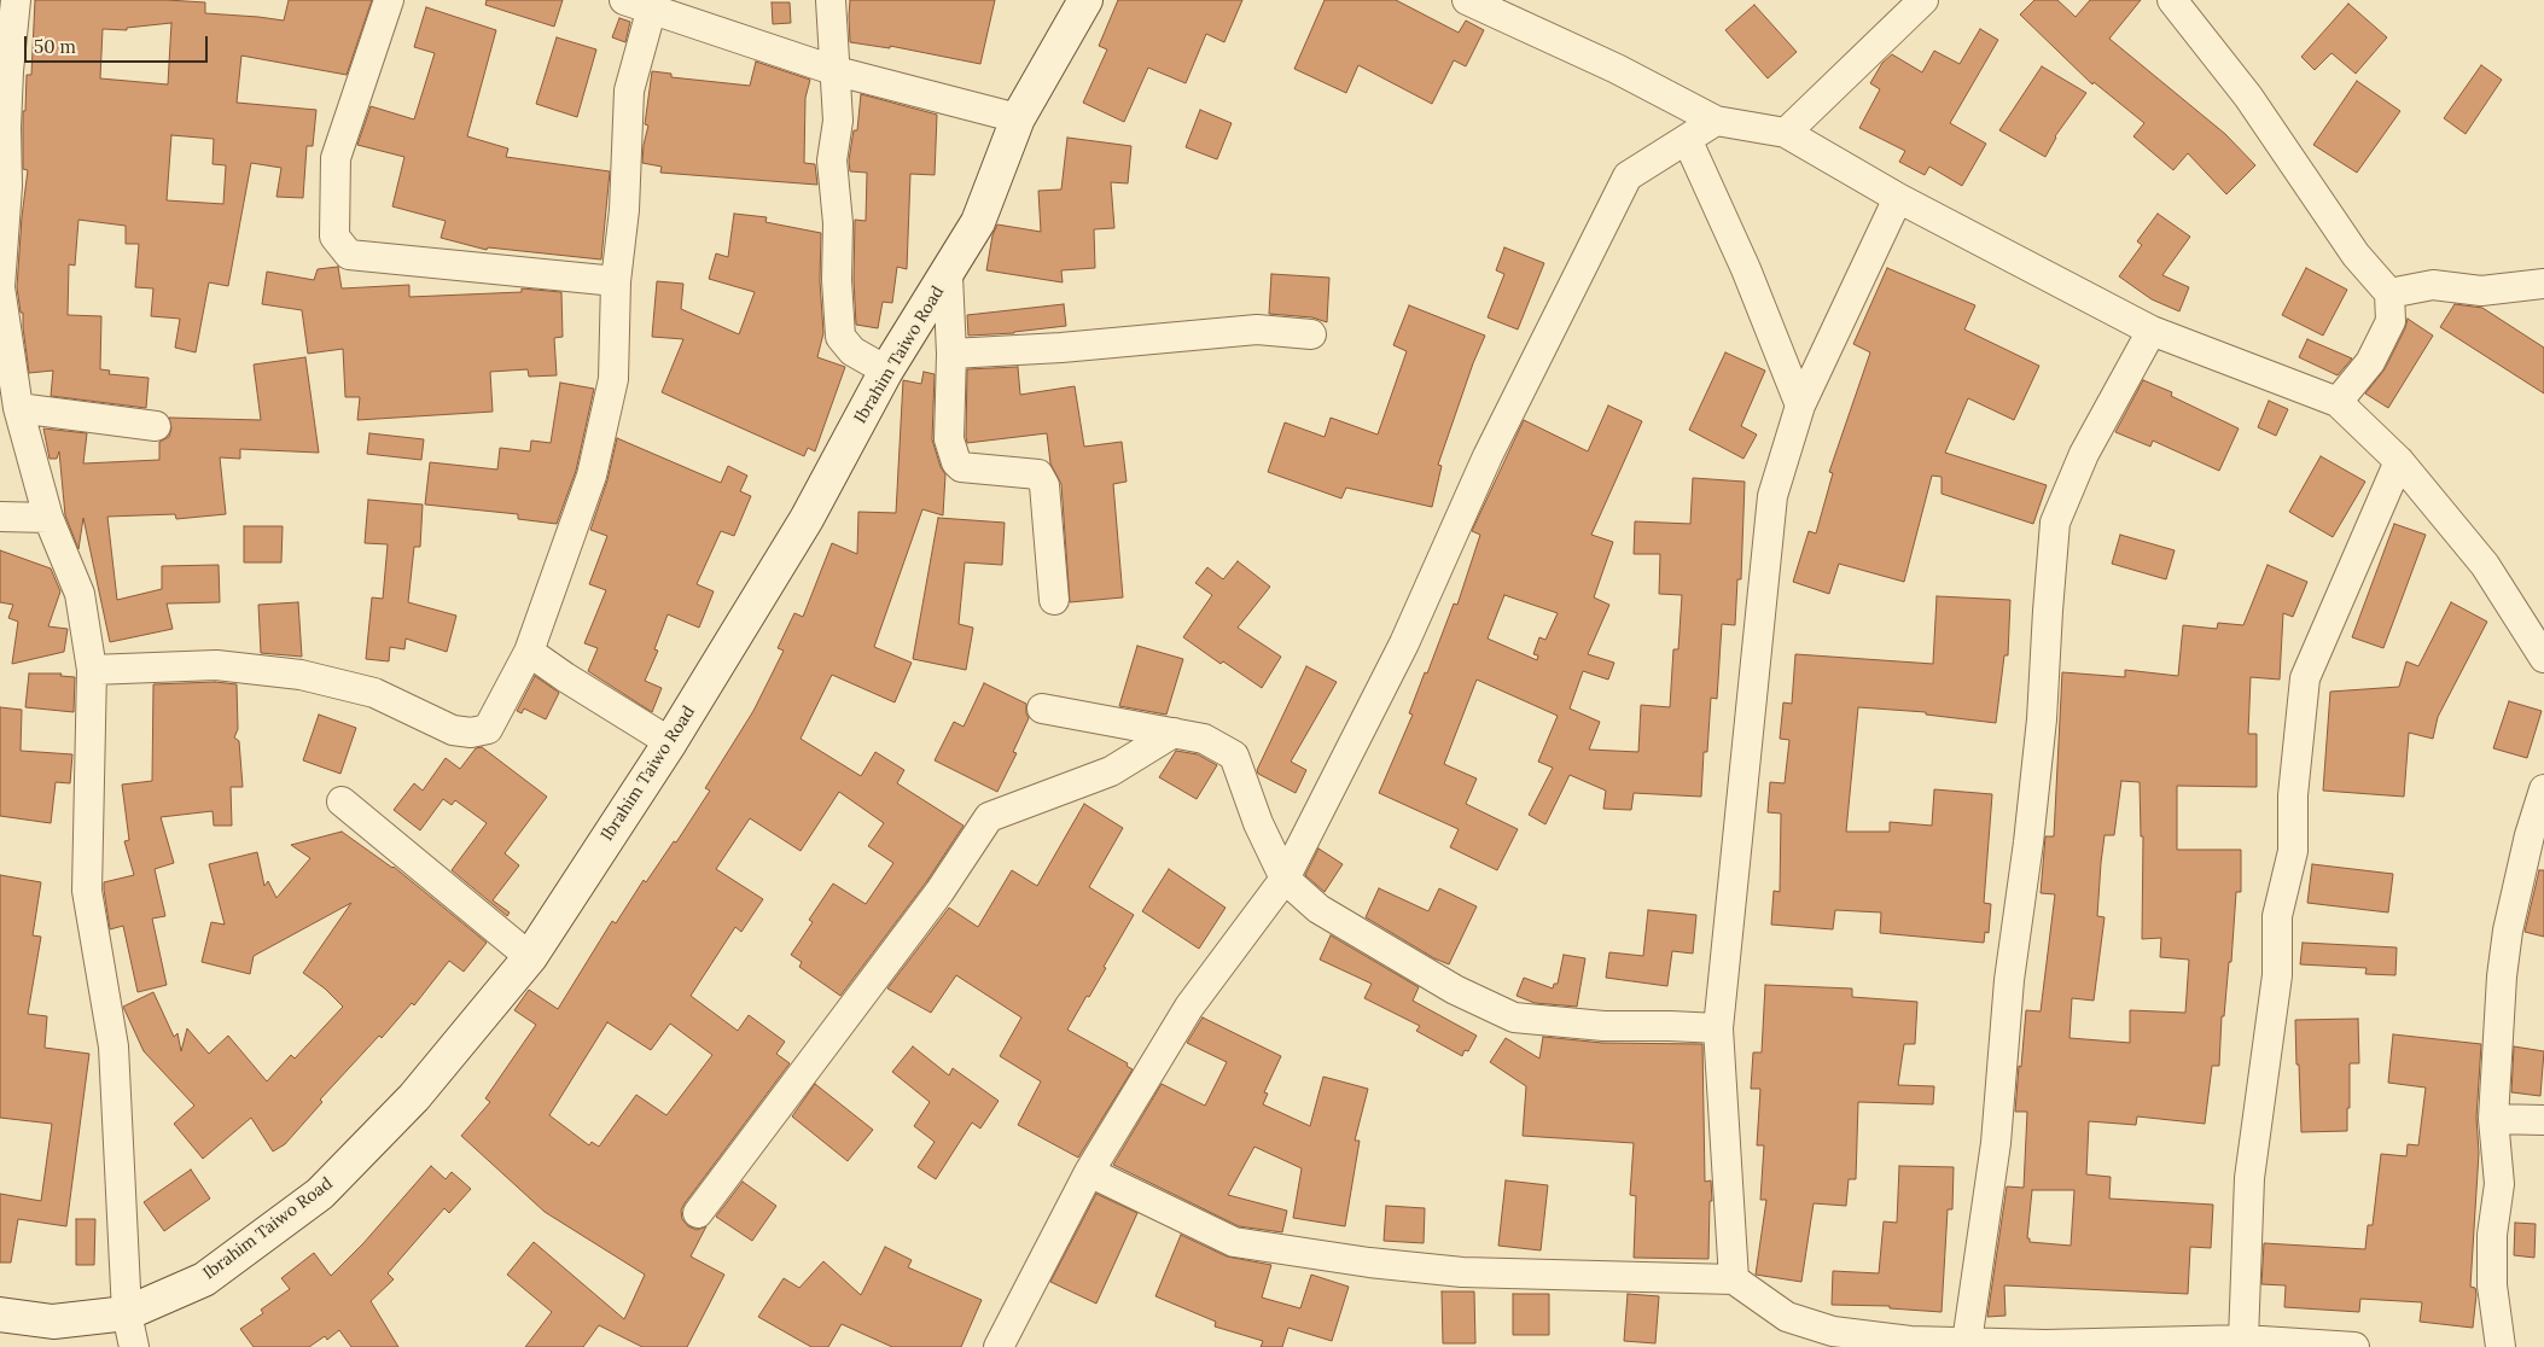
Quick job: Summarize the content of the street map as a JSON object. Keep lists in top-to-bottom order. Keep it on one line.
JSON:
{"streets":{"main road":["Ibrahim Taiwo Road"]},"scale_bar":"50 m"}
